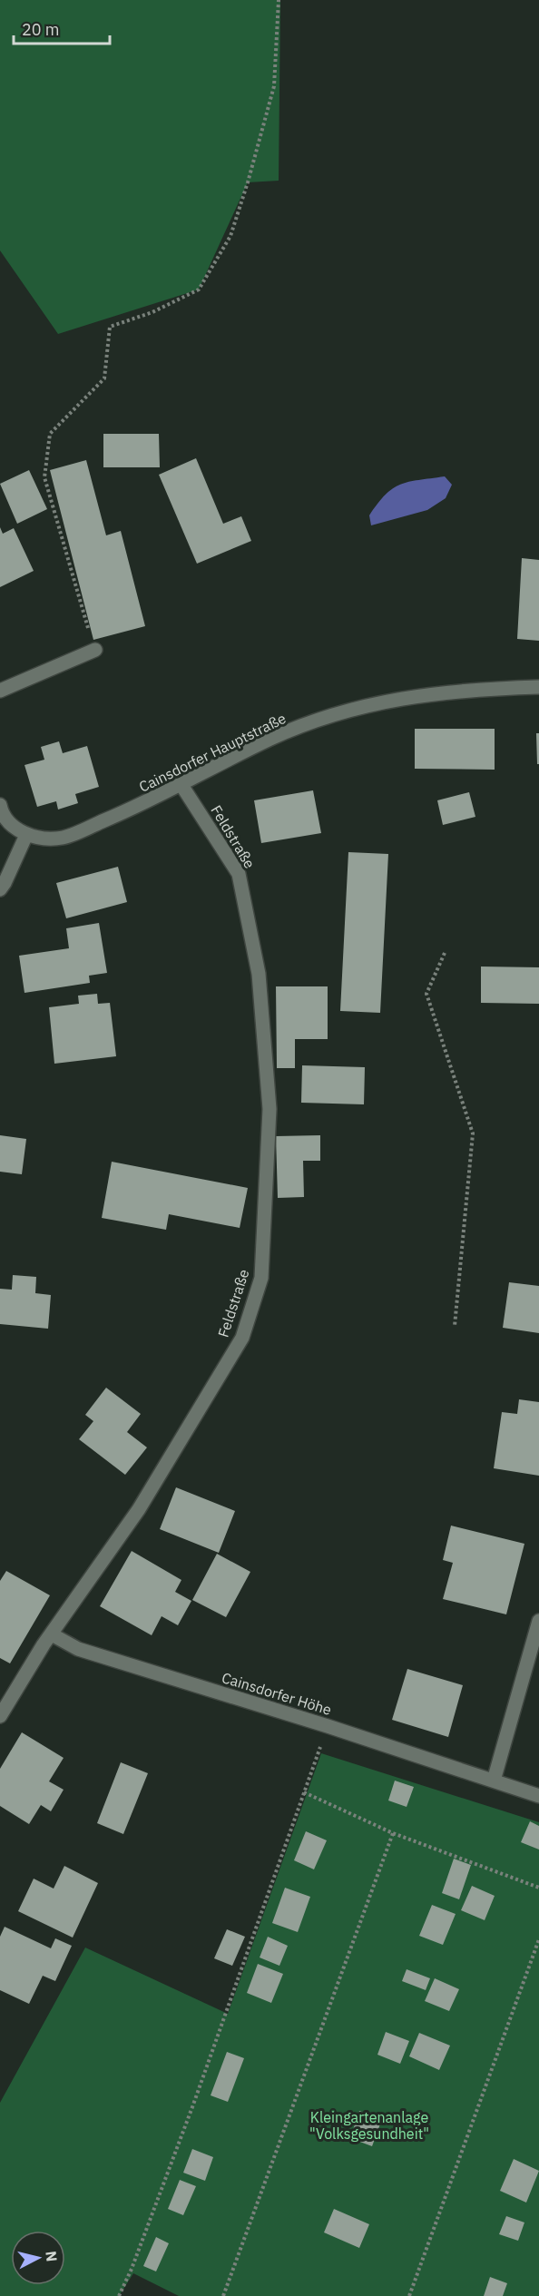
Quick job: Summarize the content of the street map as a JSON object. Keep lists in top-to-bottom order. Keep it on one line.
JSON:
{"streets":{"street":["Cainsdorfer Hauptstraße","Feldstraße","Cainsdorfer Höhe"]},"crossings":[["Cainsdorfer Hauptstraße","Feldstraße"],["Feldstraße","Cainsdorfer Höhe"]],"parks":["Kleingartenanlage \"Volksgesundheit\""],"scale_bar":"20 m","north":"right"}
